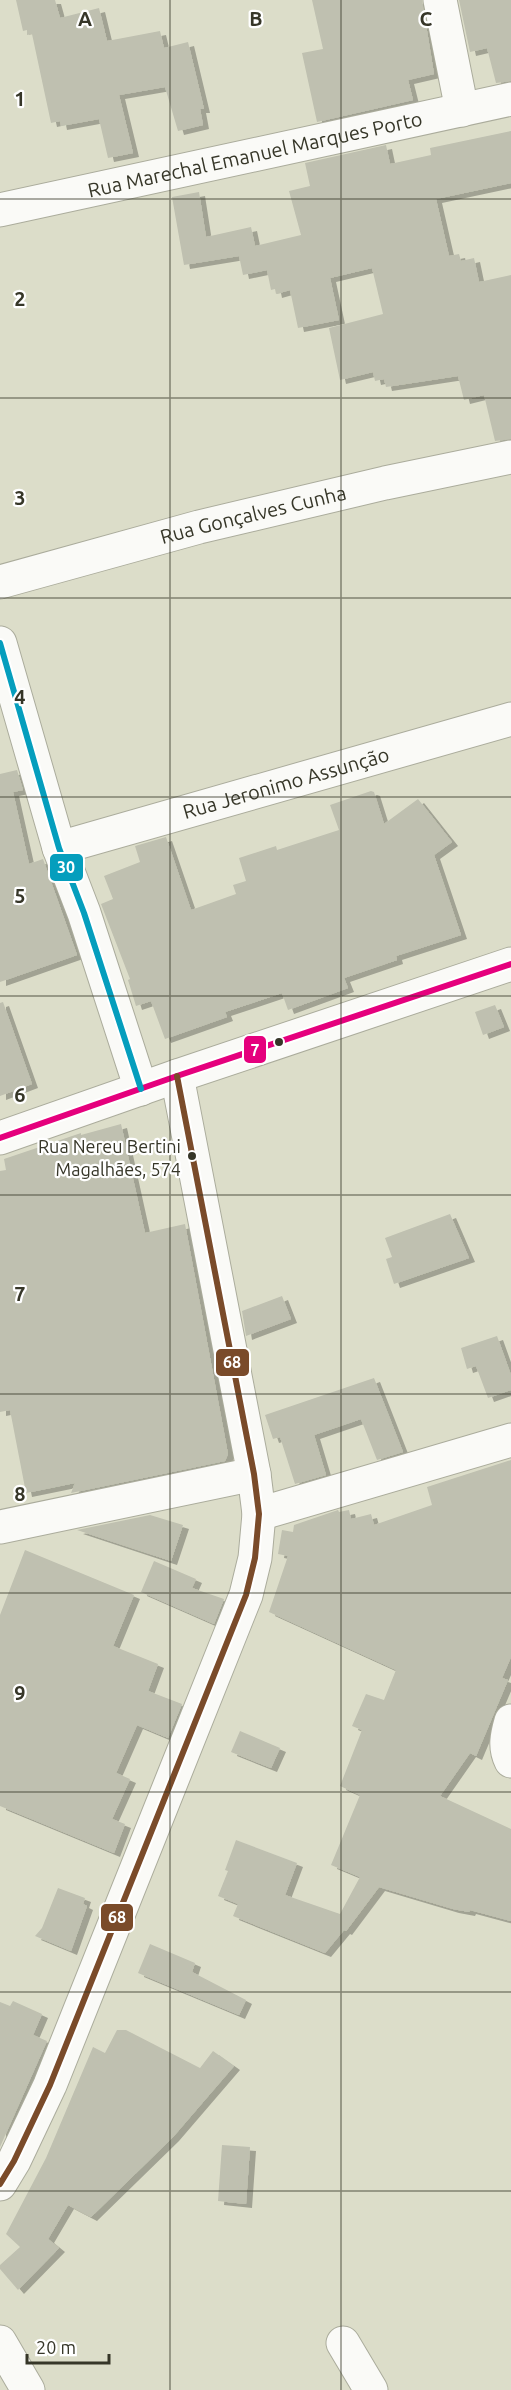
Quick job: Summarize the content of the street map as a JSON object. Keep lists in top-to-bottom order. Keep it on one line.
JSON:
{"streets":{"street":["Rua Marechal Emanuel Marques Porto","Rua Gonçalves Cunha","Rua Jeronimo Assunção"]},"places":["Rua Nereu Bertini Magalhães, 574"],"lines":["transit line 30","transit line 7","transit line 68"],"scale_bar":"20 m","grid":{"columns":["A","B","C"],"rows":["1","2","3","4","5","6","7","8","9"]}}
